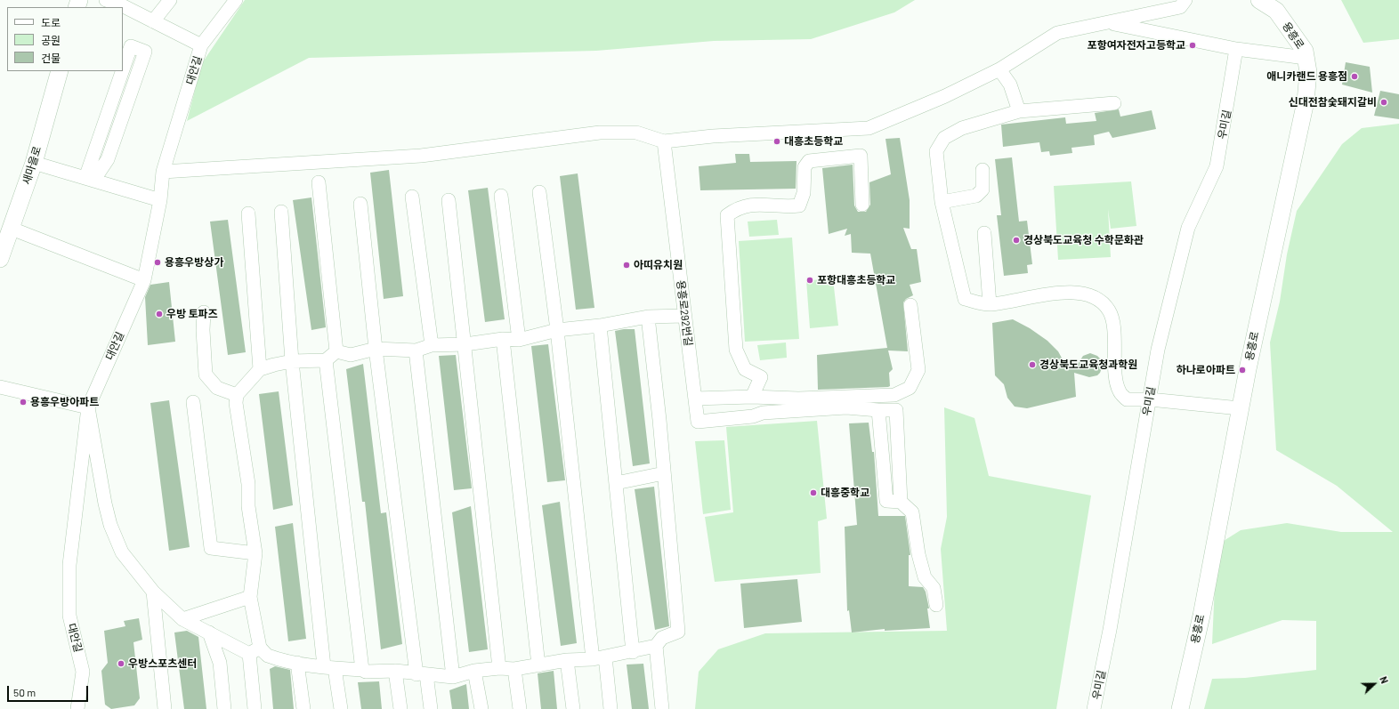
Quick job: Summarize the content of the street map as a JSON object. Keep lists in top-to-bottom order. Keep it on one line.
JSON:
{"streets":{"main road":["용흥로","새마을로"],"street":["대안길","우미길","용흥로292번길"]},"places":["포항여자전자고등학교","애니카랜드 용흥점","신대전참숯돼지갈비","대흥초등학교","경상북도교육청 수학문화관","용흥우방상가","아띠유치원","포항대흥초등학교","우방 토파즈","경상북도교육청과학원","하나로아파트","용흥우방아파트","대흥중학교","우방스포츠센터"],"legend":["도로","공원","건물"],"scale_bar":"50 m","north":"right"}
